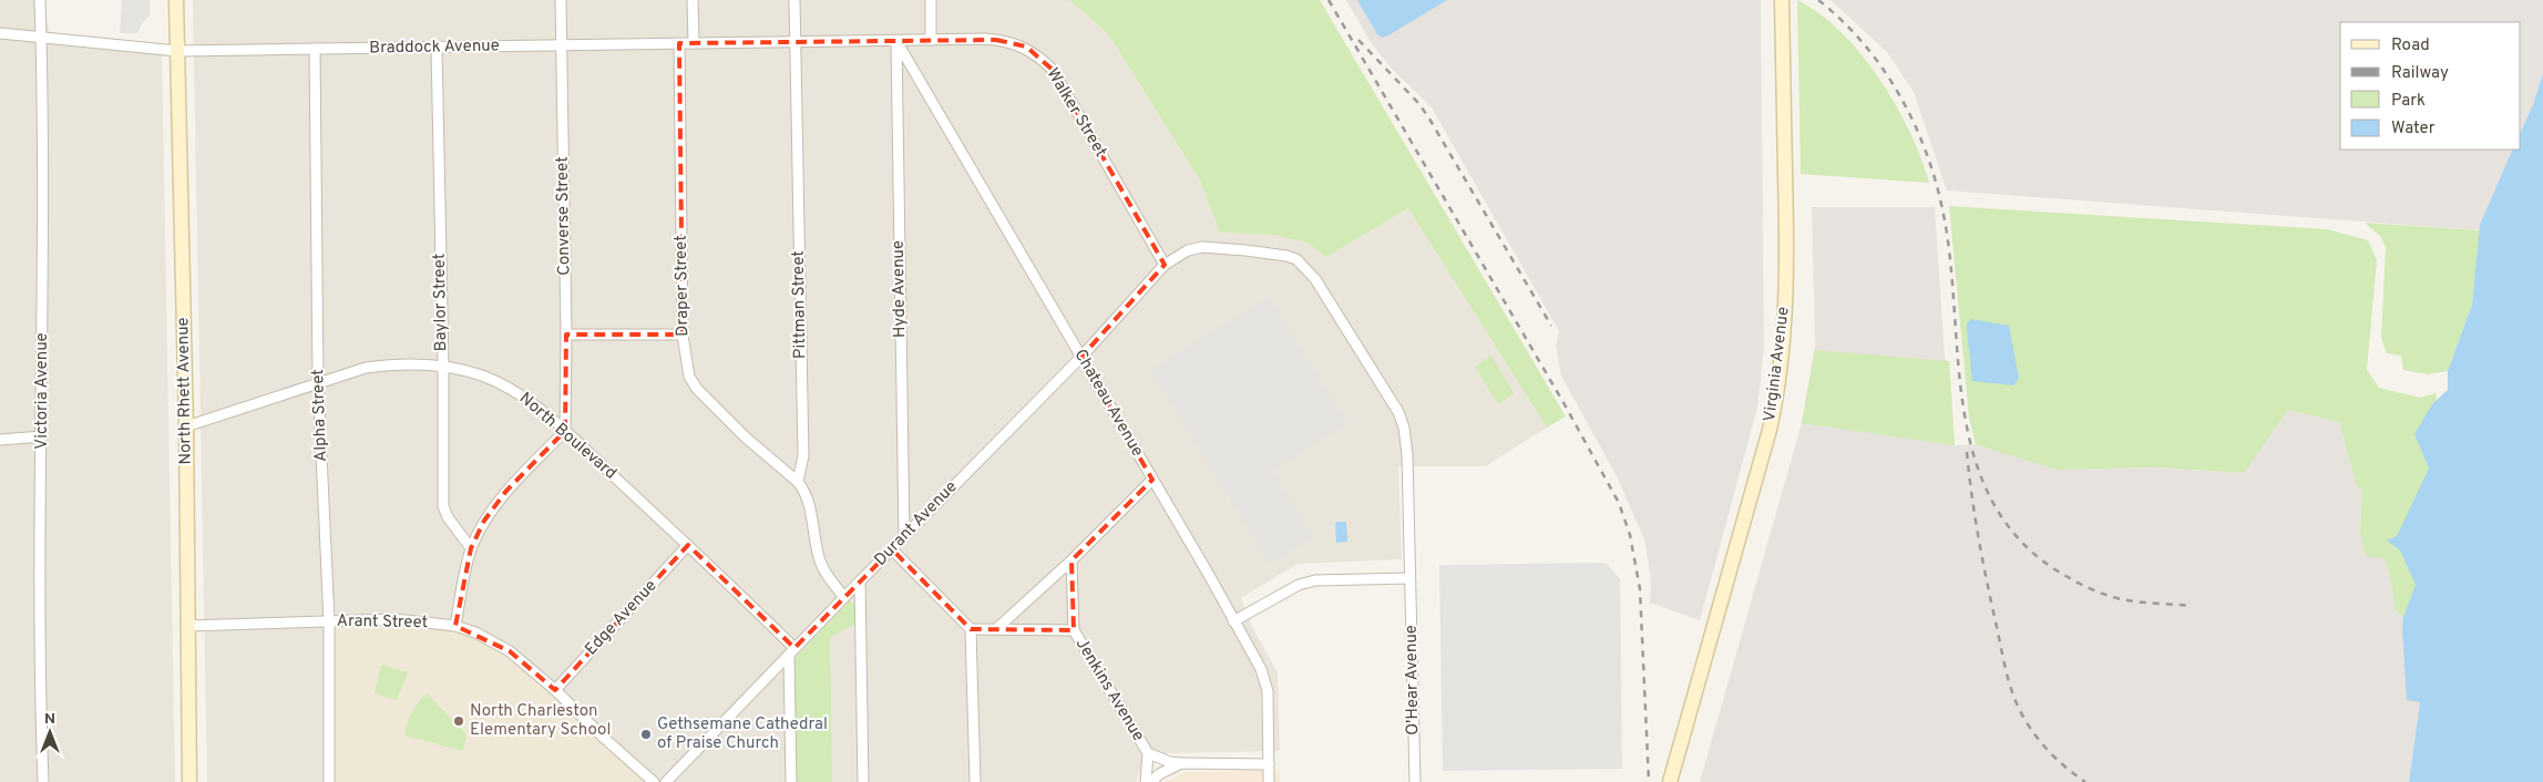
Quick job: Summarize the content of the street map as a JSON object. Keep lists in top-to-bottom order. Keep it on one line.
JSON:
{"streets":{"main road":["Virginia Avenue","North Rhett Avenue"],"street":["Braddock Avenue","Walker Street","Converse Street","Draper Street","Hyde Avenue","Baylor Street","Pittman Street","Victoria Avenue","Chateau Avenue","Alpha Street","North Boulevard","Durant Avenue","Edge Avenue","Arant Street","O'Hear Avenue","Jenkins Avenue"]},"crossings":[["Braddock Avenue","Walker Street"],["Braddock Avenue","Converse Street"],["Braddock Avenue","Draper Street"],["Braddock Avenue","Baylor Street"],["Braddock Avenue","Pittman Street"],["Braddock Avenue","Victoria Avenue"],["Braddock Avenue","North Rhett Avenue"],["Braddock Avenue","Alpha Street"],["Walker Street","Hyde Avenue"],["Walker Street","Chateau Avenue"],["Walker Street","Durant Avenue"],["Walker Street","O'Hear Avenue"],["Converse Street","North Boulevard"],["Draper Street","Pittman Street"],["Hyde Avenue","Chateau Avenue"],["Hyde Avenue","Durant Avenue"],["Baylor Street","North Boulevard"],["North Rhett Avenue","North Boulevard"],["North Rhett Avenue","Arant Street"],["Chateau Avenue","Durant Avenue"],["Alpha Street","North Boulevard"],["Alpha Street","Arant Street"],["North Boulevard","Durant Avenue"],["North Boulevard","Edge Avenue"],["Durant Avenue","O'Hear Avenue"],["Edge Avenue","Arant Street"]],"places":["North Charleston Elementary School","Gethsemane Cathedral of Praise Church"],"legend":["Road","Railway","Park","Water"],"north":"top"}
